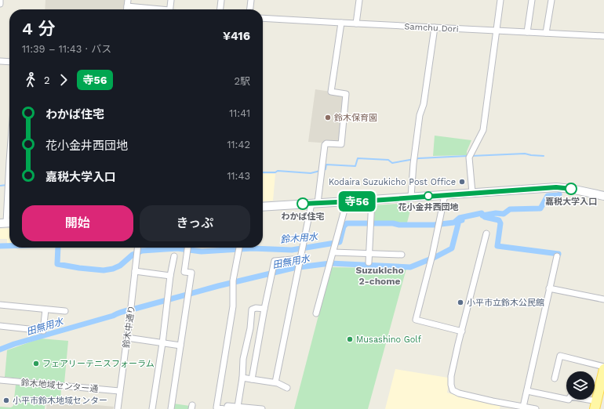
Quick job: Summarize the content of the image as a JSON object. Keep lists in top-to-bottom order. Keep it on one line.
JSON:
{"streets":{"street":["Samchu Dori","鈴木中通り","鈴木地域センター通"]},"crossings":[["鈴木中通り","鈴木地域センター通"]],"districts":["Suzukicho 2-chome"],"water":["鈴木用水","田無用水"],"places":["鈴木保育園","Kodaira Suzukicho Post Office","嘉税大学入口","花小金井西団地","わかば住宅","小平市立鈴木公民館","Musashino Golf","フェアリーテニスフォーラム","小平市鈴木地域センター"],"lines":["bus line 寺56"],"page":{"on_map":"寺56","heading":["4 分","11:39 – 11:43 · バス","¥416"],"legs":["2","寺56","2駅"],"list":[{"name":"わかば住宅","value":"11:41"},{"name":"花小金井西団地","value":"11:42"},{"name":"嘉税大学入口","value":"11:43"}],"buttons":["開始","きっぷ"]}}
